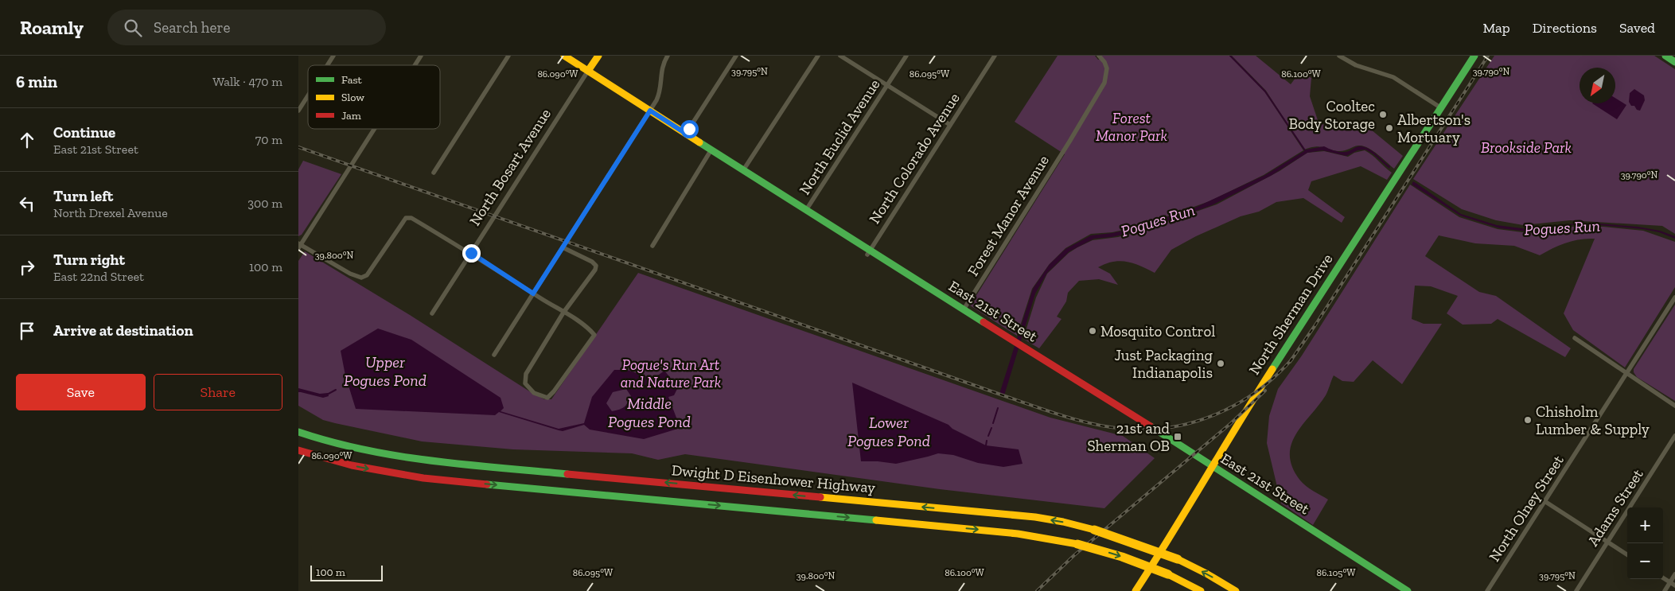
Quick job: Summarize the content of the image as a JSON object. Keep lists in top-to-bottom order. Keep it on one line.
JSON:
{"streets":{"main road":["North Bosart Avenue","East 21st Street","North Sherman Drive","Dwight D Eisenhower Highway"],"street":["North Euclid Avenue","North Colorado Avenue","Forest Manor Avenue","Adams Street","North Olney Street"]},"crossings":[["North Euclid Avenue","East 21st Street"],["North Colorado Avenue","East 21st Street"],["North Bosart Avenue","East 21st Street"],["Forest Manor Avenue","East 21st Street"],["East 21st Street","North Sherman Drive"]],"water":["Pogues Run","Upper Pogues Pond","Middle Pogues Pond","Lower Pogues Pond"],"parks":["Forest Manor Park","Brookside Park","Pogue's Run Art and Nature Park"],"places":{"other":["Cooltec Body Storage","Albertson's Mortuary","Mosquito Control","Just Packaging Indianapolis","Chisholm Lumber & Supply"],"transit":["21st and Sherman OB"]},"legend":["Fast","Slow","Jam"],"scale_bar":"100 m","north":"bottom left","page":{"header":"Roamly","search":"Search here","nav":["Map","Directions","Saved"],"heading":["6 min","Walk · 470 m"],"list":[["Continue","East 21st Street","70 m"],["Turn left","North Drexel Avenue","300 m"],["Turn right","East 22nd Street","100 m"],"Arrive at destination"],"buttons":["Save","Share"],"map_buttons":["+","−"],"scale":"100 m"},"coordinates":["39.790°N","39.795°N","86.090°W","86.095°W","86.100°W","39.800°N","86.105°W"]}
